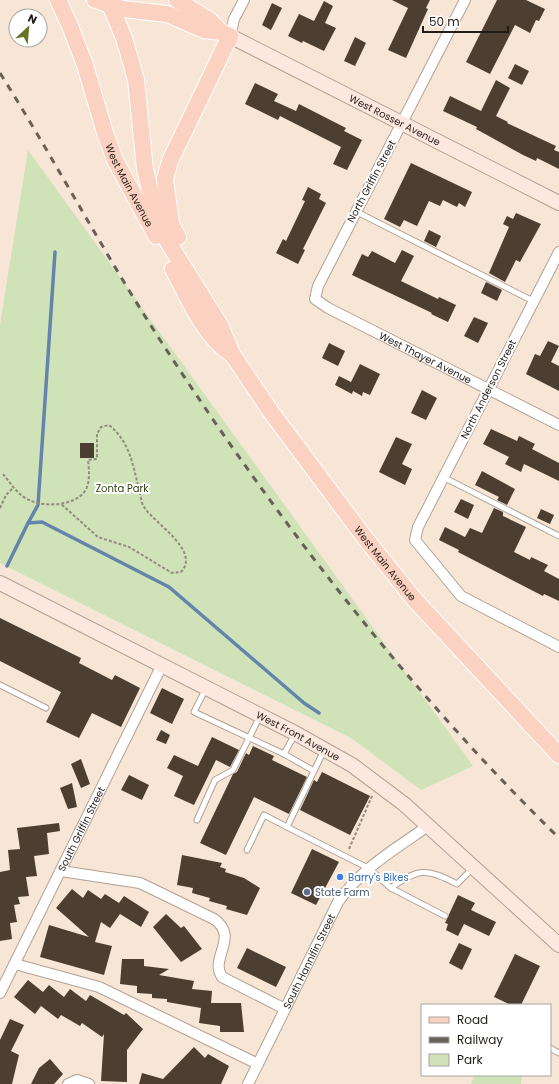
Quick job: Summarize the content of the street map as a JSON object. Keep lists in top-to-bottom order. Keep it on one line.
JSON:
{"streets":{"main road":["West Main Avenue"],"street":["West Rosser Avenue","North Griffin Street","West Thayer Avenue","North Anderson Street","West Front Avenue","South Griffin Street","South Hannifin Street"]},"crossings":[["West Rosser Avenue","North Griffin Street"],["North Griffin Street","West Thayer Avenue"],["West Thayer Avenue","North Anderson Street"],["West Front Avenue","South Griffin Street"],["West Front Avenue","South Hannifin Street"]],"parks":["Zonta Park"],"places":["Barry's Bikes","State Farm"],"legend":["Road","Railway","Park"],"scale_bar":"50 m","north":"top right"}
